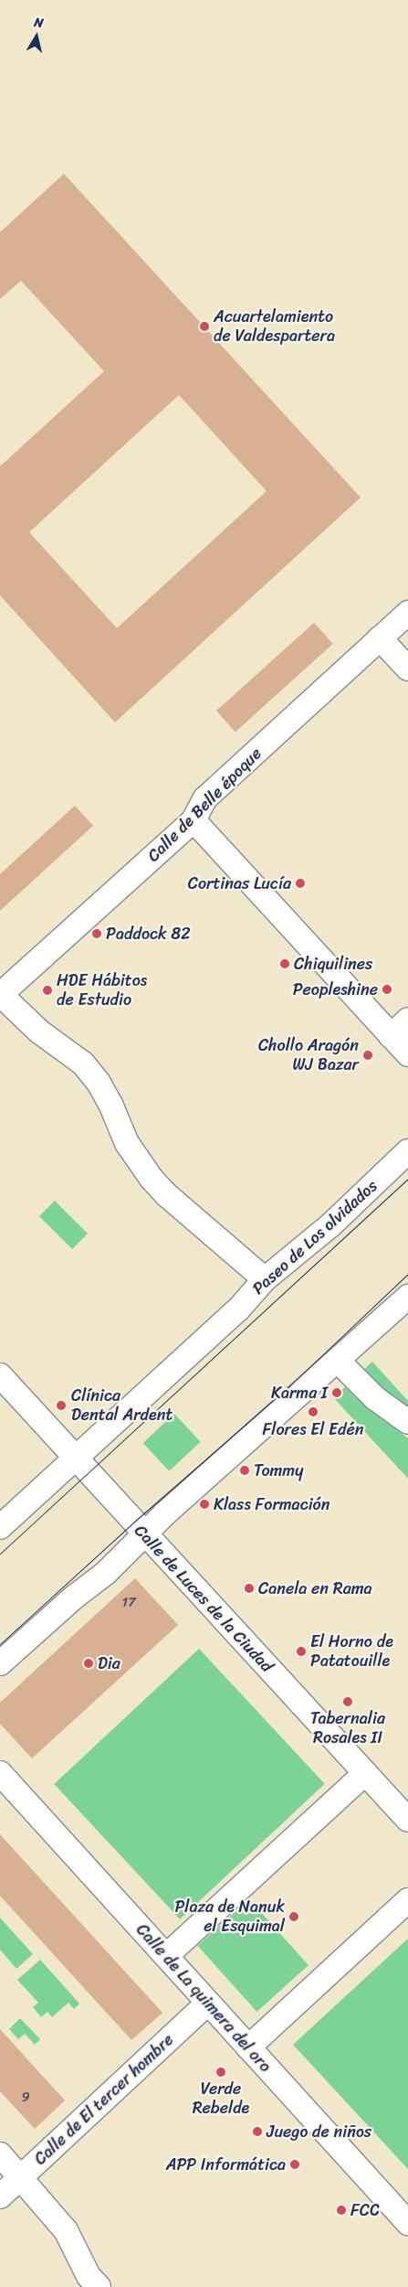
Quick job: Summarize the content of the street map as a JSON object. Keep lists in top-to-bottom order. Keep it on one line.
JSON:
{"streets":{"street":["Calle de Belle époque","Paseo de Los olvidados","Calle de Luces de la Ciudad","Calle de La quimera del oro","Calle de El tercer hombre"]},"crossings":[["Paseo de Los olvidados","Calle de Luces de la Ciudad"],["Calle de La quimera del oro","Calle de El tercer hombre"]],"places":["Acuartelamiento de Valdespartera","Cortinas Lucía","Paddock 82","Chiquilines","Peopleshine","HDE Hábitos de Estudio","Chollo Aragón WJ Bazar","Karma I","Clínica Dental Ardent","Flores El Edén","Tommy","Klass Formación","Canela en Rama","El Horno de Patatouille","Dia","Tabernalia Rosales II","Plaza de Nanuk el Esquimal","Verde Rebelde","Juego de niños","APP Informática","FCC"],"house_numbers":["17","9"],"north":"top"}
